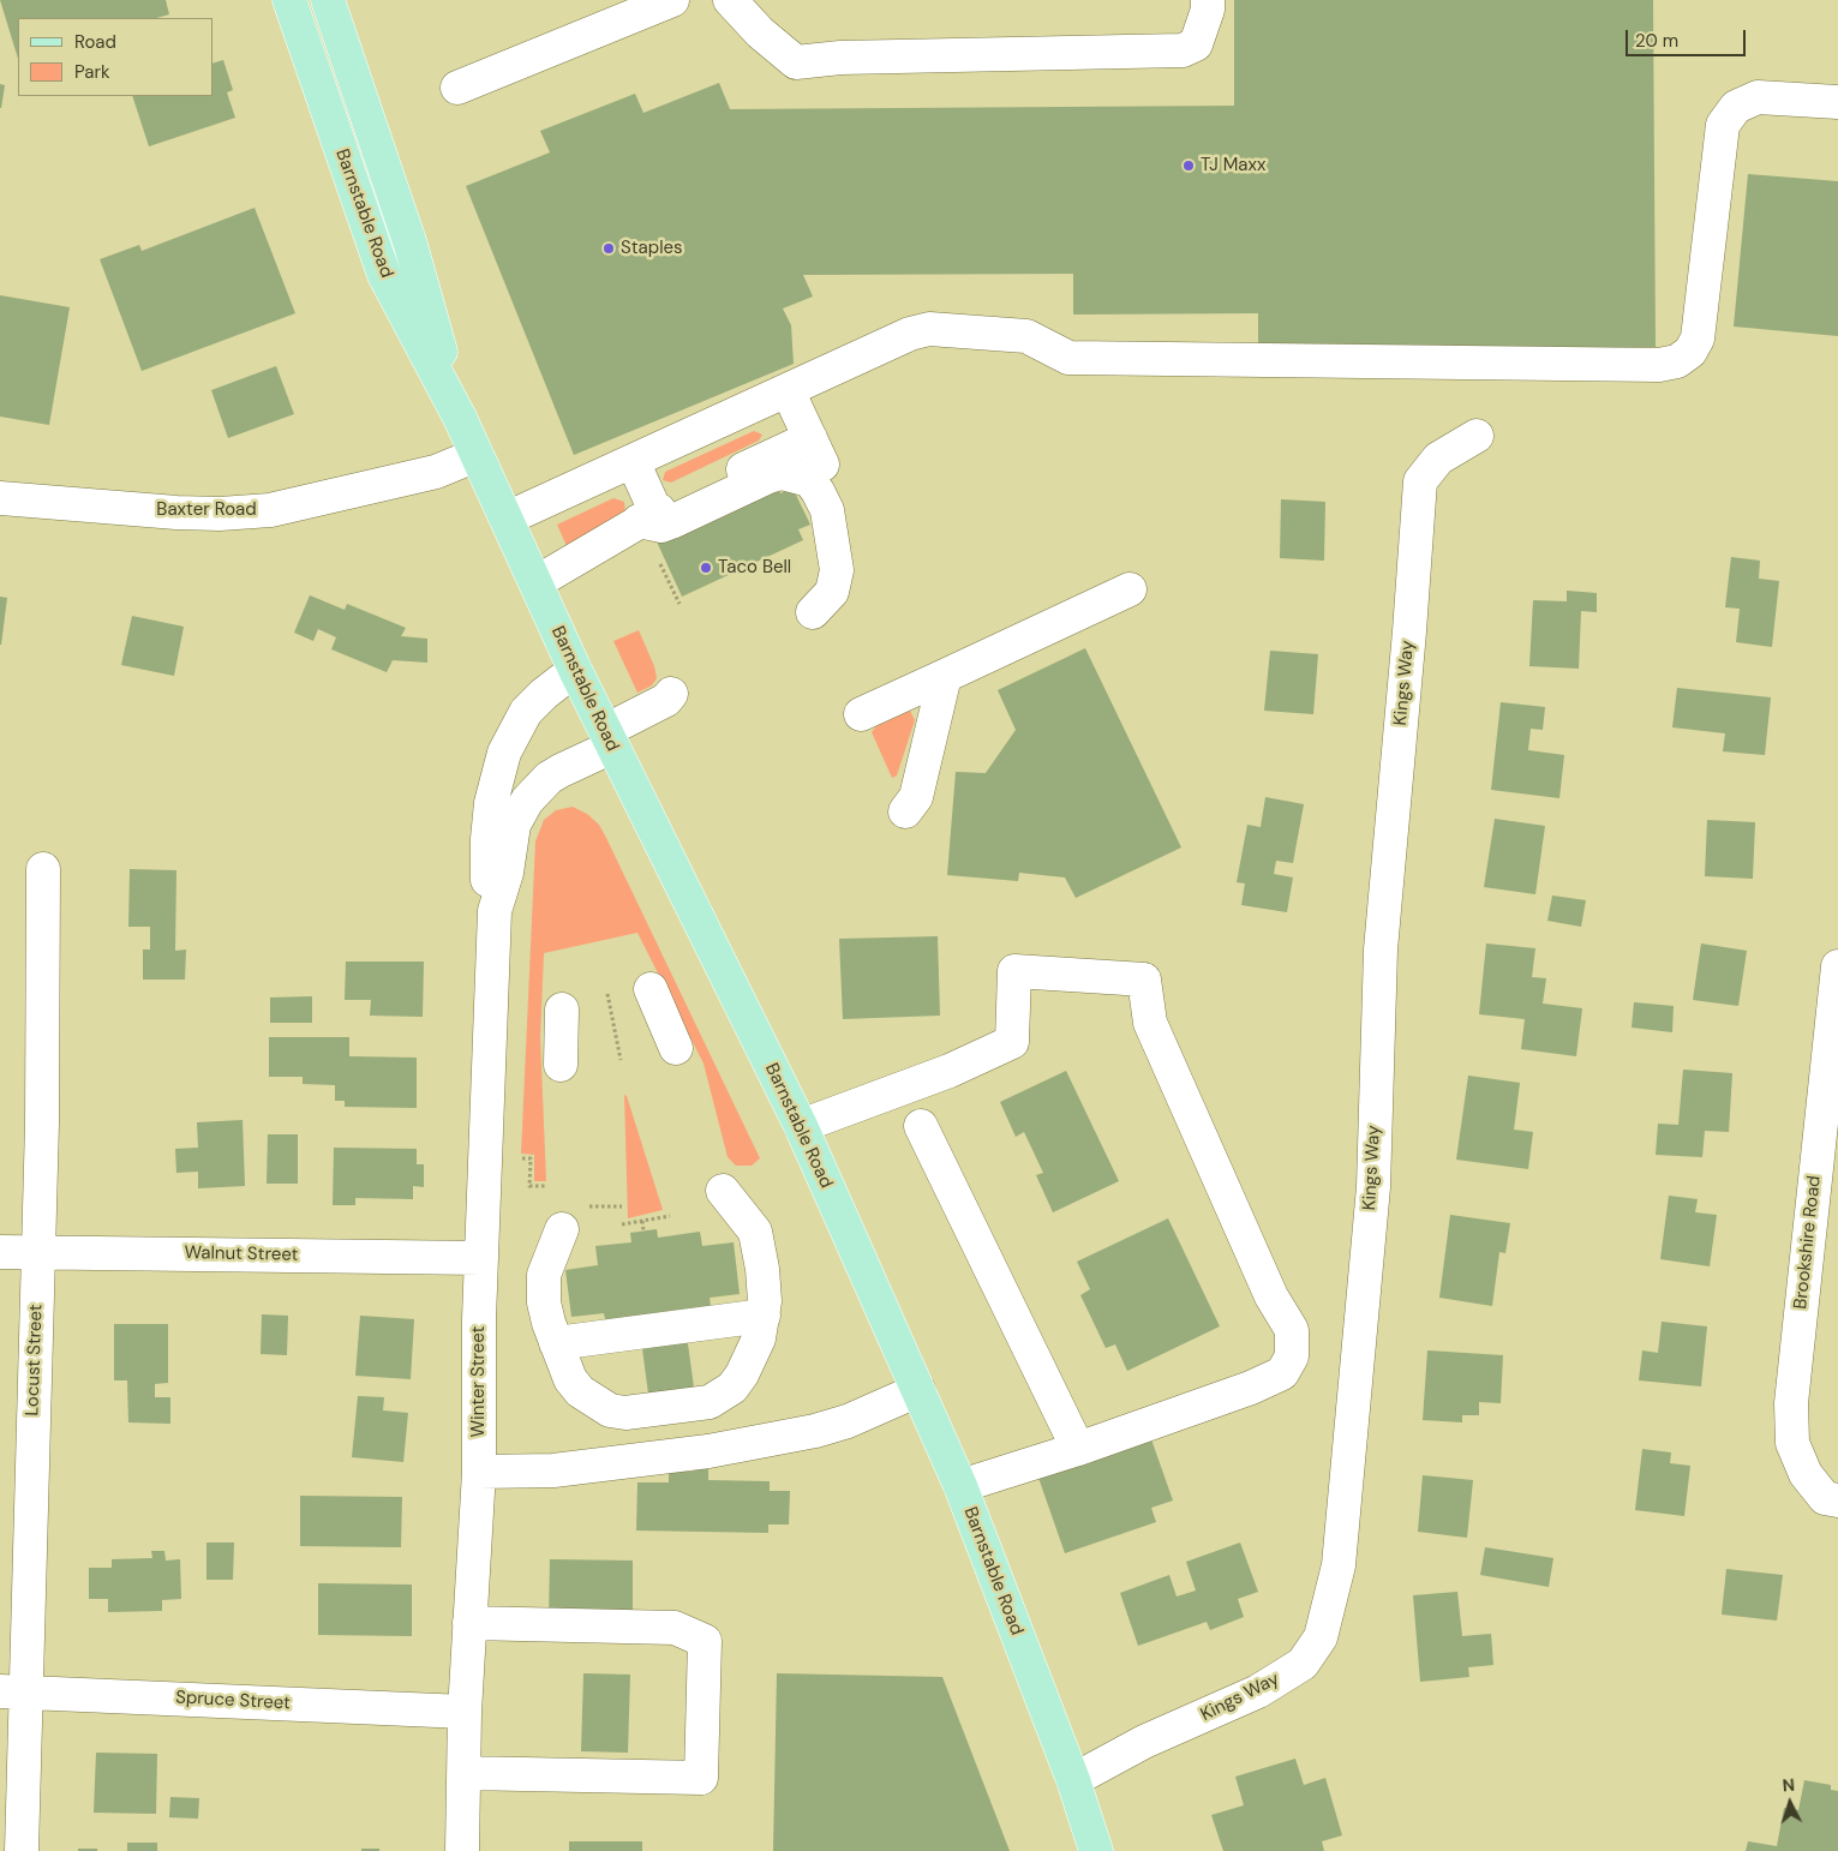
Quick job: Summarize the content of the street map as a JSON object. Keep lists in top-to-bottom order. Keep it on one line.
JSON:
{"streets":{"main road":["Barnstable Road"],"street":["Baxter Road","Kings Way","Brookshire Road","Walnut Street","Locust Street","Winter Street","Spruce Street"]},"crossings":[["Barnstable Road","Baxter Road"],["Barnstable Road","Kings Way"],["Barnstable Road","Winter Street"],["Walnut Street","Locust Street"],["Walnut Street","Winter Street"],["Locust Street","Spruce Street"],["Winter Street","Spruce Street"]],"places":["TJ Maxx","Staples","Taco Bell"],"legend":["Road","Park"],"scale_bar":"20 m","north":"top"}
